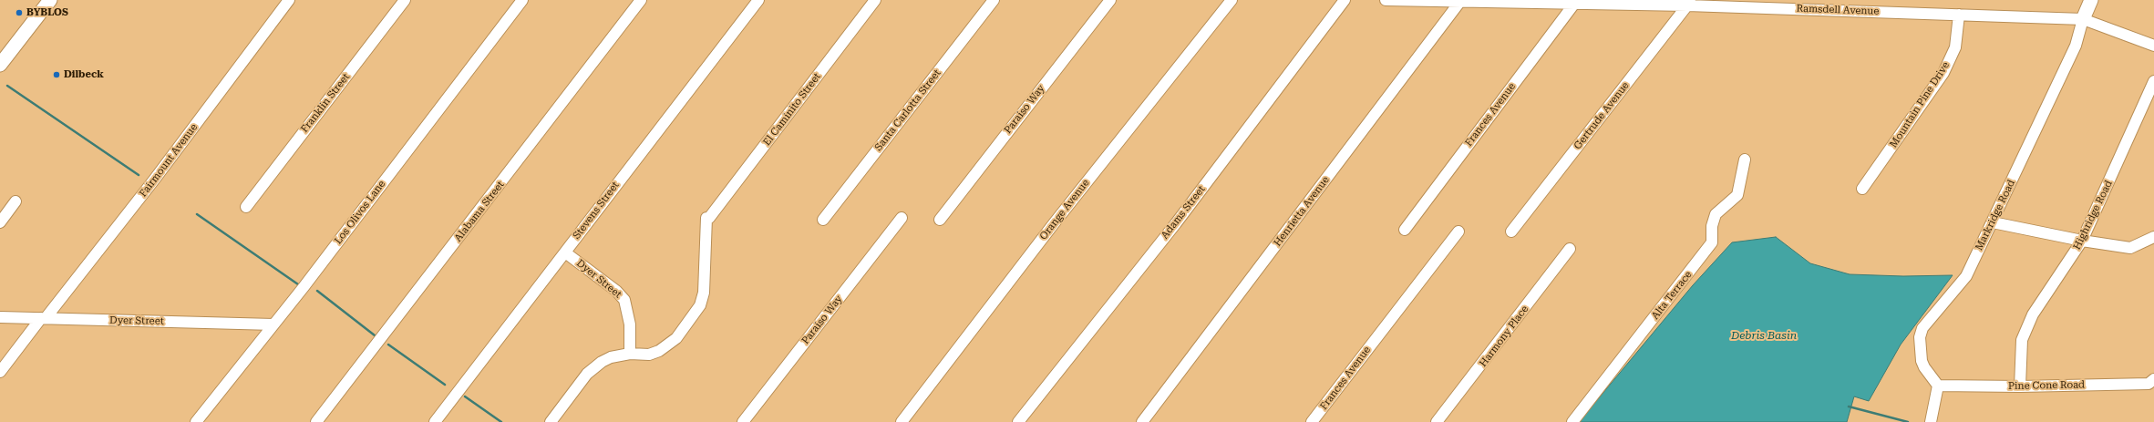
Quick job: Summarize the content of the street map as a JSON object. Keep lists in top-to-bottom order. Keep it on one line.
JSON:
{"streets":{"main road":["Markridge Road"],"street":["Ramsdell Avenue","Franklin Street","Mountain Pine Drive","El Caminito Street","Paraiso Way","Santa Carlotta Street","Frances Avenue","Gertrude Avenue","Fairmount Avenue","Orange Avenue","Stevens Street","Alabama Street","Henrietta Avenue","Los Olivos Lane","Adams Street","Highridge Road","Dyer Street","Alta Terrace","Harmony Place","Pine Cone Road"]},"crossings":[["Ramsdell Avenue","Mountain Pine Drive"],["Ramsdell Avenue","Frances Avenue"],["Ramsdell Avenue","Gertrude Avenue"],["Ramsdell Avenue","Henrietta Avenue"],["Ramsdell Avenue","Markridge Road"],["El Caminito Street","Dyer Street"],["Fairmount Avenue","Dyer Street"],["Stevens Street","Dyer Street"],["Los Olivos Lane","Dyer Street"],["Markridge Road","Pine Cone Road"],["Highridge Road","Pine Cone Road"]],"water":["Debris Basin"],"places":["BYBLOS","Dilbeck"]}
